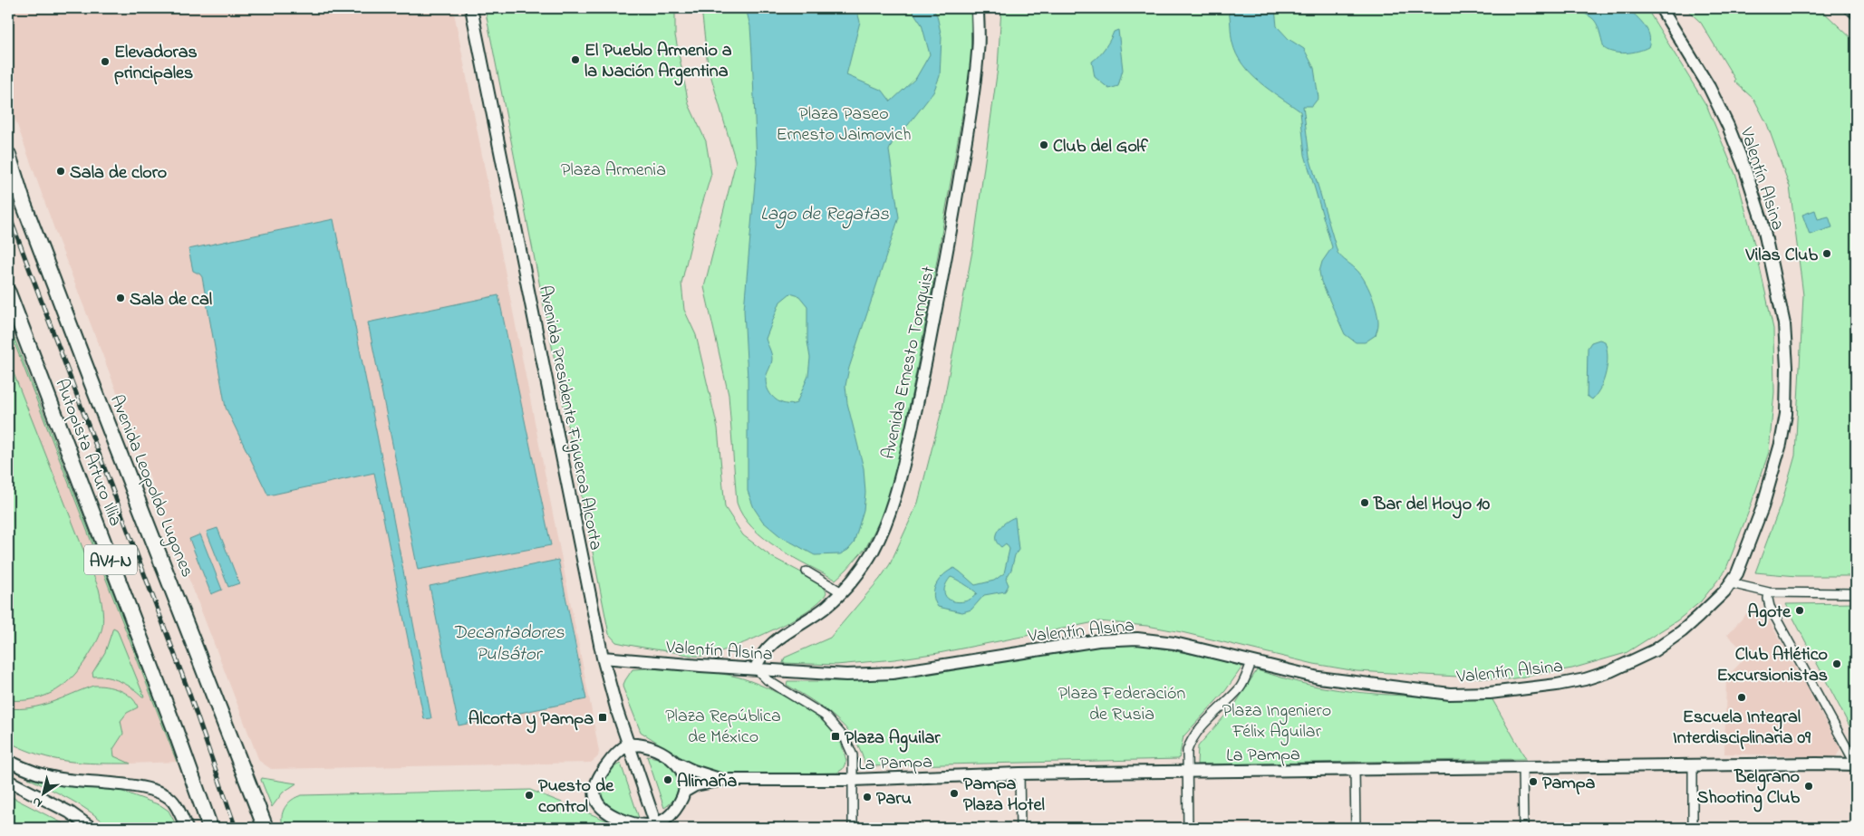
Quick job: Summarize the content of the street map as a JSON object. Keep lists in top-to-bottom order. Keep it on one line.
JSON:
{"streets":{"highway":["Autopista Arturo Illia","Avenida Leopoldo Lugones","AV1-N"],"street":["Valentín Alsina","Avenida Ernesto Tornquist","Avenida Presidente Figueroa Alcorta","La Pampa"]},"crossings":[["Valentín Alsina","Avenida Ernesto Tornquist"],["Valentín Alsina","Avenida Presidente Figueroa Alcorta"],["Avenida Presidente Figueroa Alcorta","La Pampa"]],"water":["Lago de Regatas","Decantadores Pulsátor"],"parks":["Plaza Paseo Ernesto Jaimovich","Plaza Armenia","Plaza Federación de Rusia","Plaza Ingeniero Félix Aguilar","Plaza República de México"],"places":{"other":["El Pueblo Armenio a la Nación Argentina","Elevadoras principales","Club del Golf","Sala de cloro","Vilas Club","Sala de cal","Bar del Hoyo 10","Agote","Club Atlético Excursionistas","Escuela Integral Interdisciplinaria 09","Alimaña","Pampa","Belgrano Shooting Club","Pampa Plaza Hotel","Puesto de control","Paru"],"transit":["Alcorta y Pampa","Plaza Aguilar"]},"north":"bottom left"}
